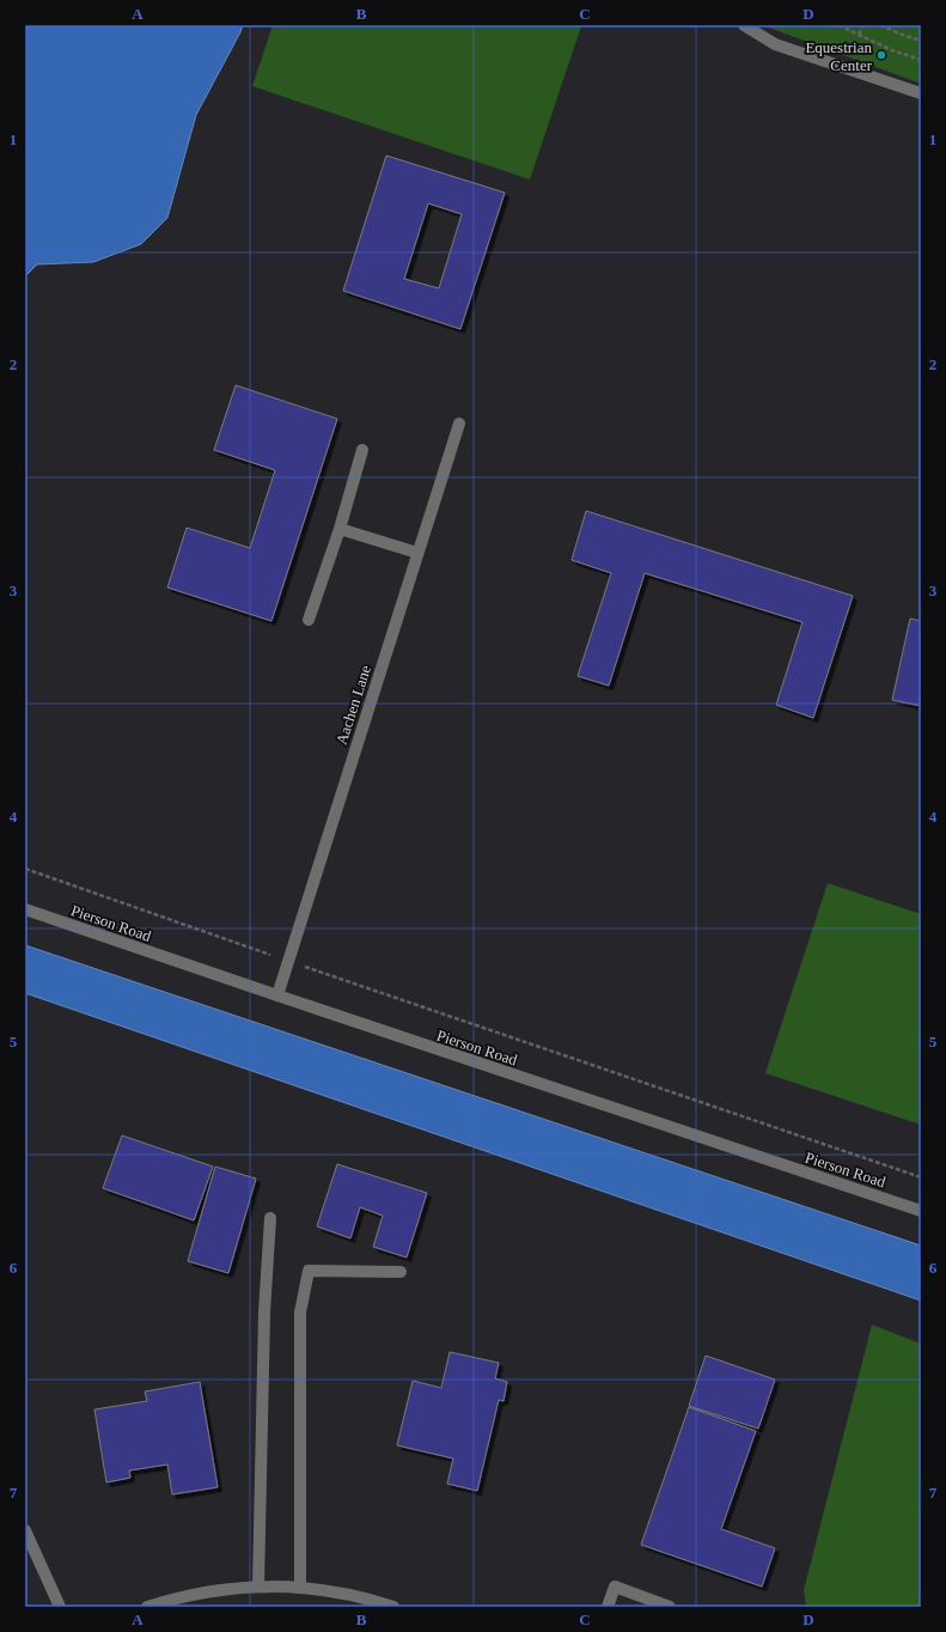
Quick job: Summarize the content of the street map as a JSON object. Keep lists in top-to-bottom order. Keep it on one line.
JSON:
{"streets":{"street":["Aachen Lane","Pierson Road"]},"crossings":[["Aachen Lane","Pierson Road"]],"places":["Equestrian Center"],"grid":{"columns":["A","B","C","D"],"rows":["1","2","3","4","5","6","7"]}}
